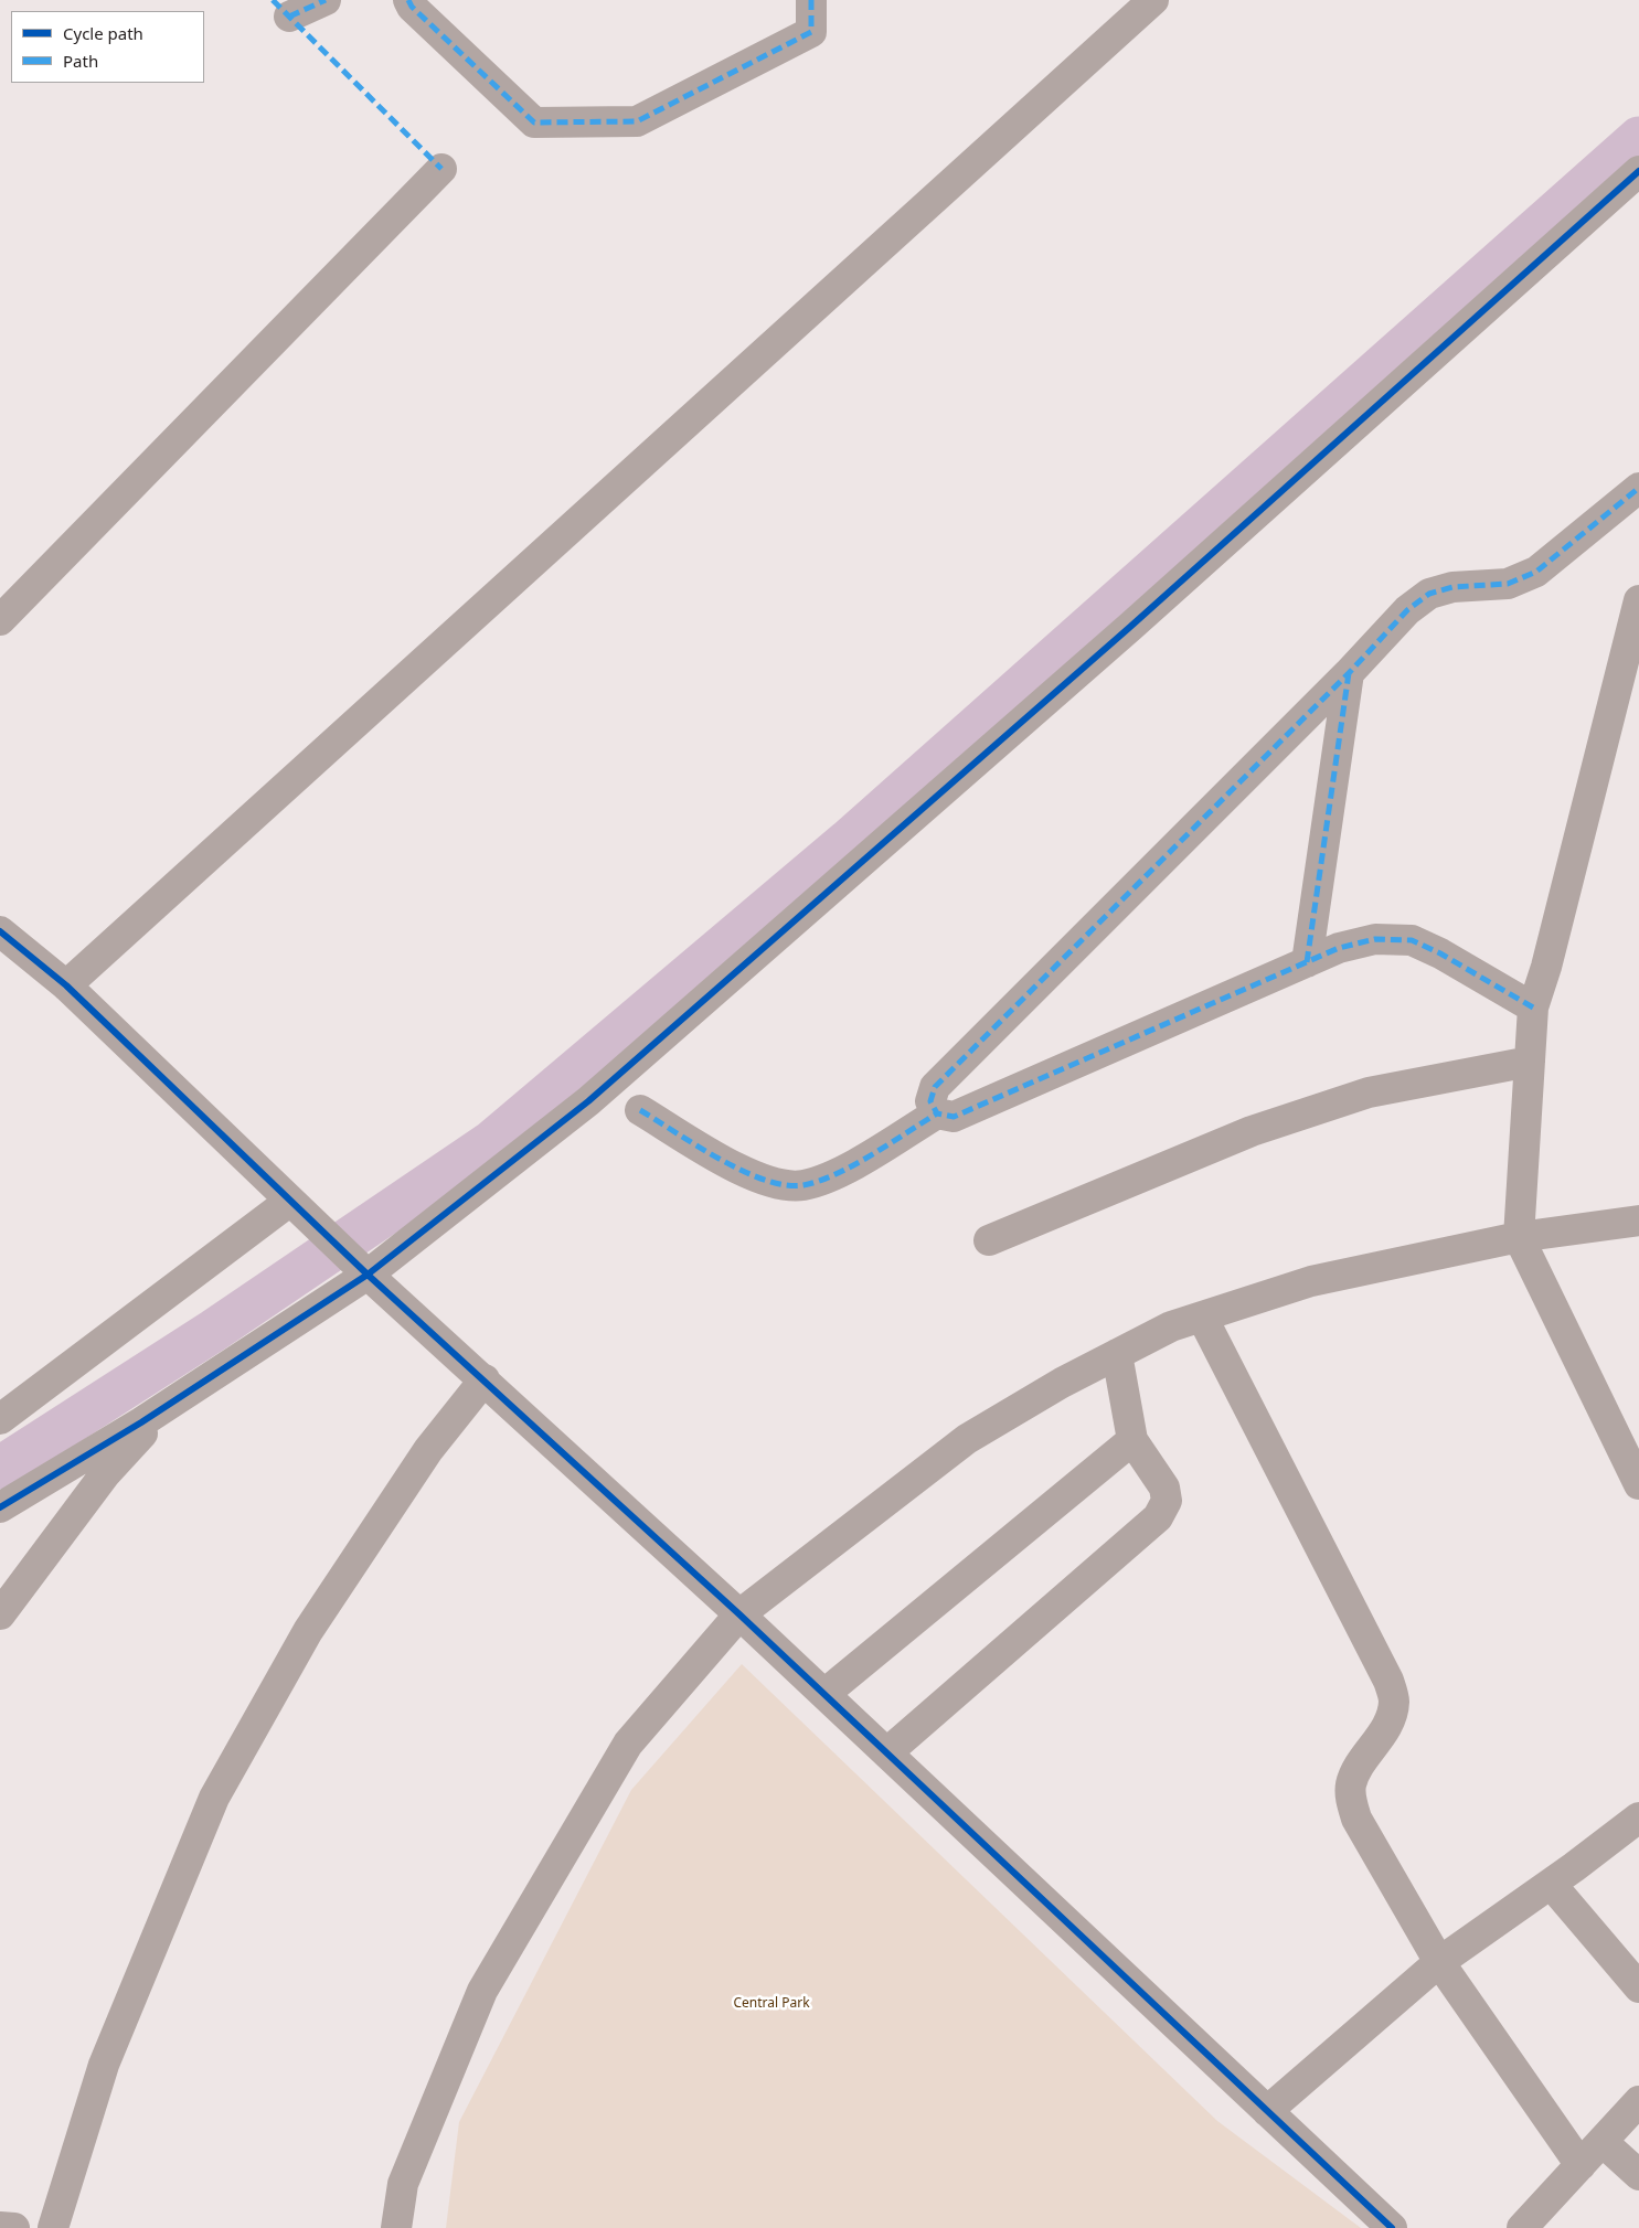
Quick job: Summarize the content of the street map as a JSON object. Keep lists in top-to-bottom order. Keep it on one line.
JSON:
{"parks":["Central Park"],"legend":["Cycle path","Path"]}
